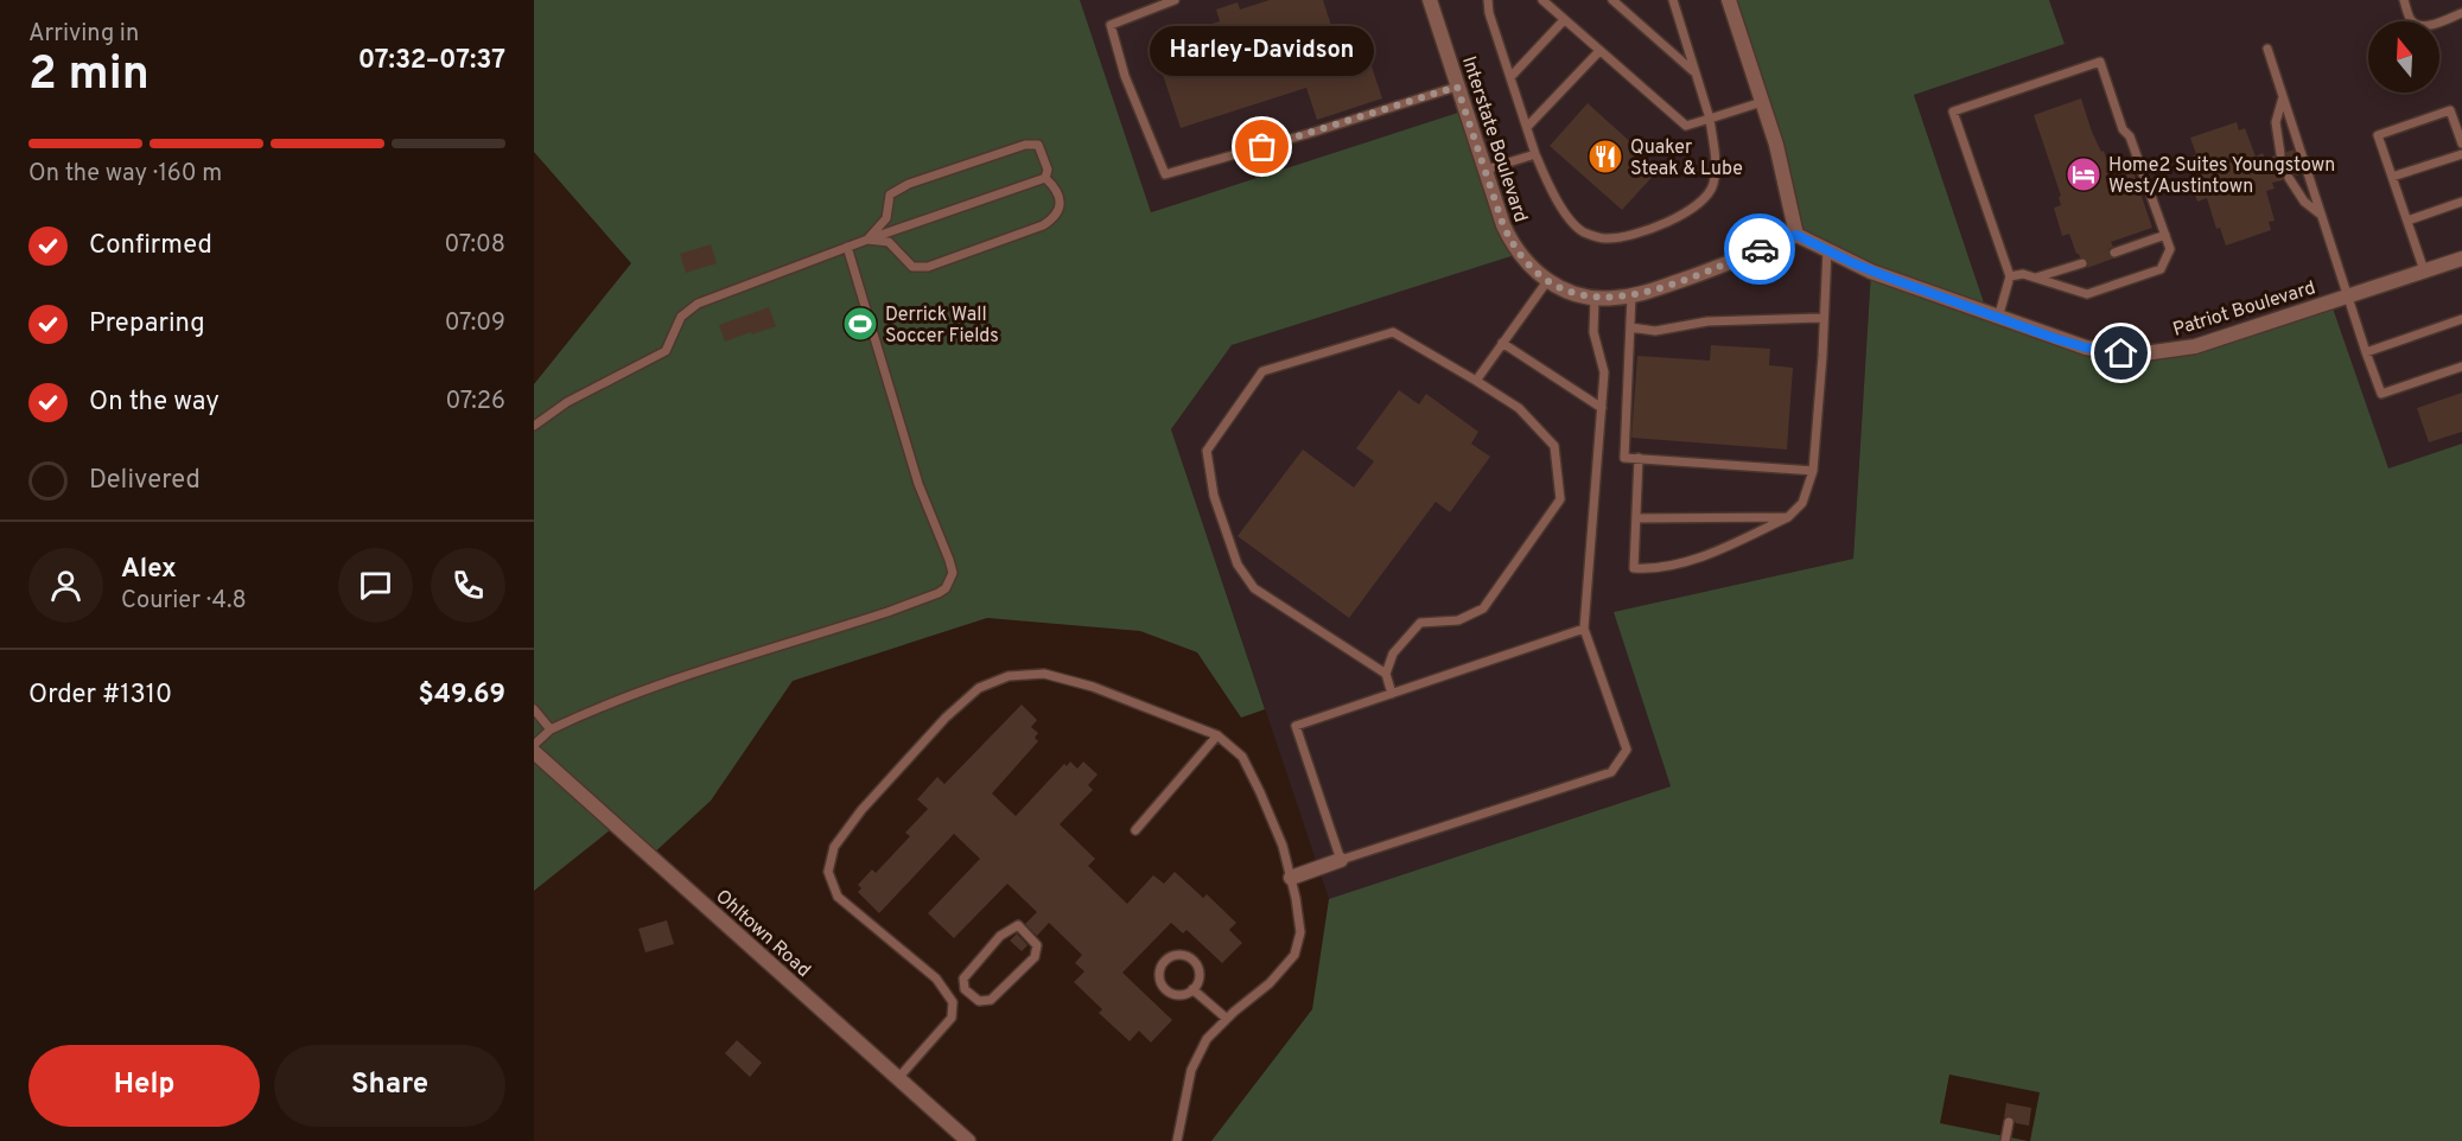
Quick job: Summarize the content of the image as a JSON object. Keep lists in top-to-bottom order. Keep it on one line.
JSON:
{"streets":{"street":["Interstate Boulevard","Patriot Boulevard","Ohltown Road"]},"crossings":[["Interstate Boulevard","Patriot Boulevard"]],"places":{"other":["Harley-Davidson"],"restaurant":["Quaker Steak & Lube"],"hotel":["Home2 Suites Youngstown West/Austintown"],"sports":["Derrick Wall Soccer Fields"]},"north":"top","page":{"heading":["2 min","Arriving in","07:32–07:37"],"panel":["Alex","Courier · 4.8","Order #1310","$49.69"],"bubble":"Harley-Davidson","bar":"On the way · 160 m","list":[["Confirmed","07:08"],["Preparing","07:09"],["On the way","07:26"],"Delivered"],"buttons":["Help","Share"]}}
